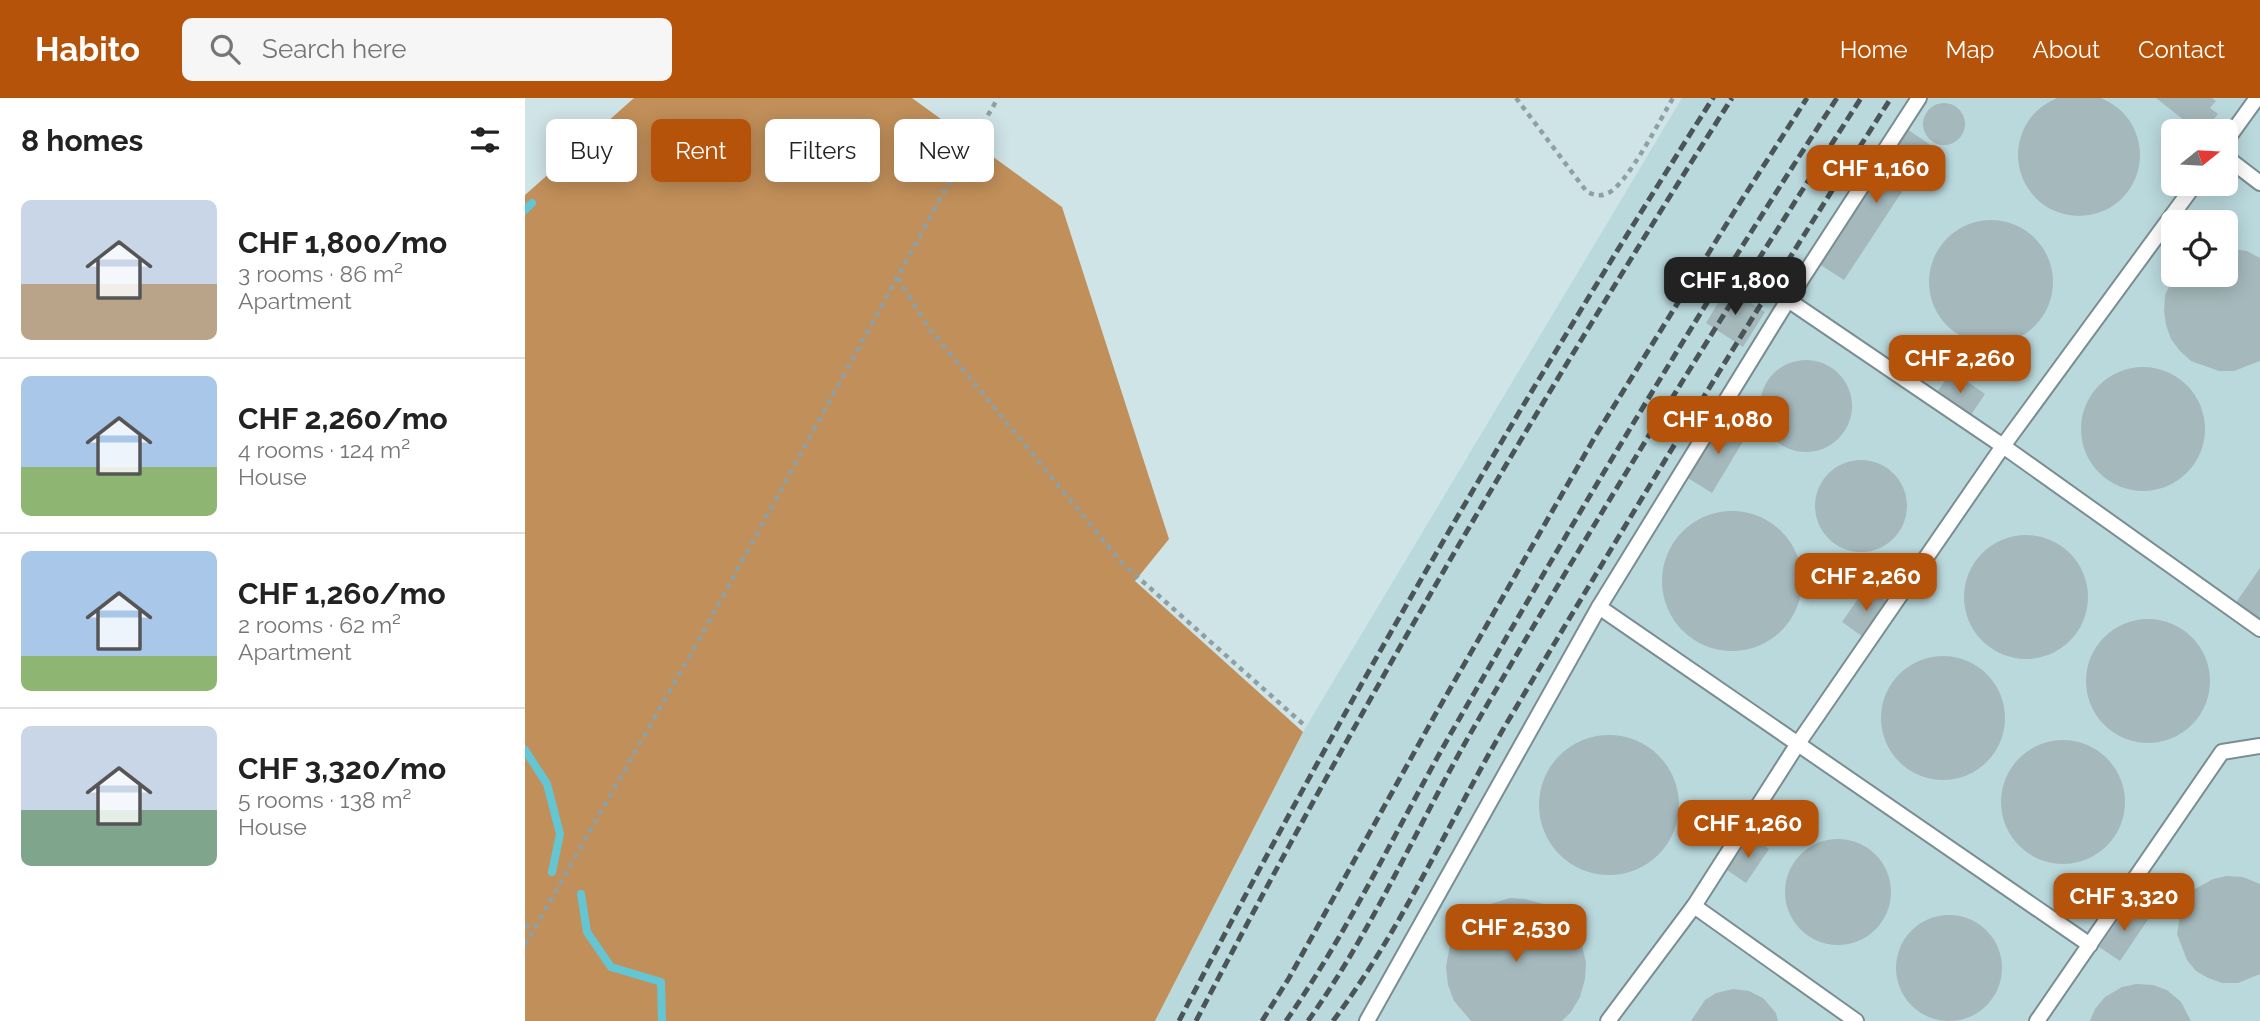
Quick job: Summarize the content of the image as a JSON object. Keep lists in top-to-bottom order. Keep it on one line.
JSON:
{"north":"right","page":{"header":"Habito","search":"Search here","nav":["Home","Map","About","Contact"],"heading":"8 homes","chip":["Buy","Rent","Filters","New"],"price":["CHF 1,160","CHF 1,800","CHF 2,260","CHF 1,080","CHF 2,260","CHF 1,260","CHF 3,320","CHF 2,530"],"list":[{"name":"CHF 1,800/mo","note":"3 rooms · 86 m² · Apartment"},{"name":"CHF 2,260/mo","note":"4 rooms · 124 m² · House"},{"name":"CHF 1,260/mo","note":"2 rooms · 62 m² · Apartment"},{"name":"CHF 3,320/mo","note":"5 rooms · 138 m² · House"}]}}
